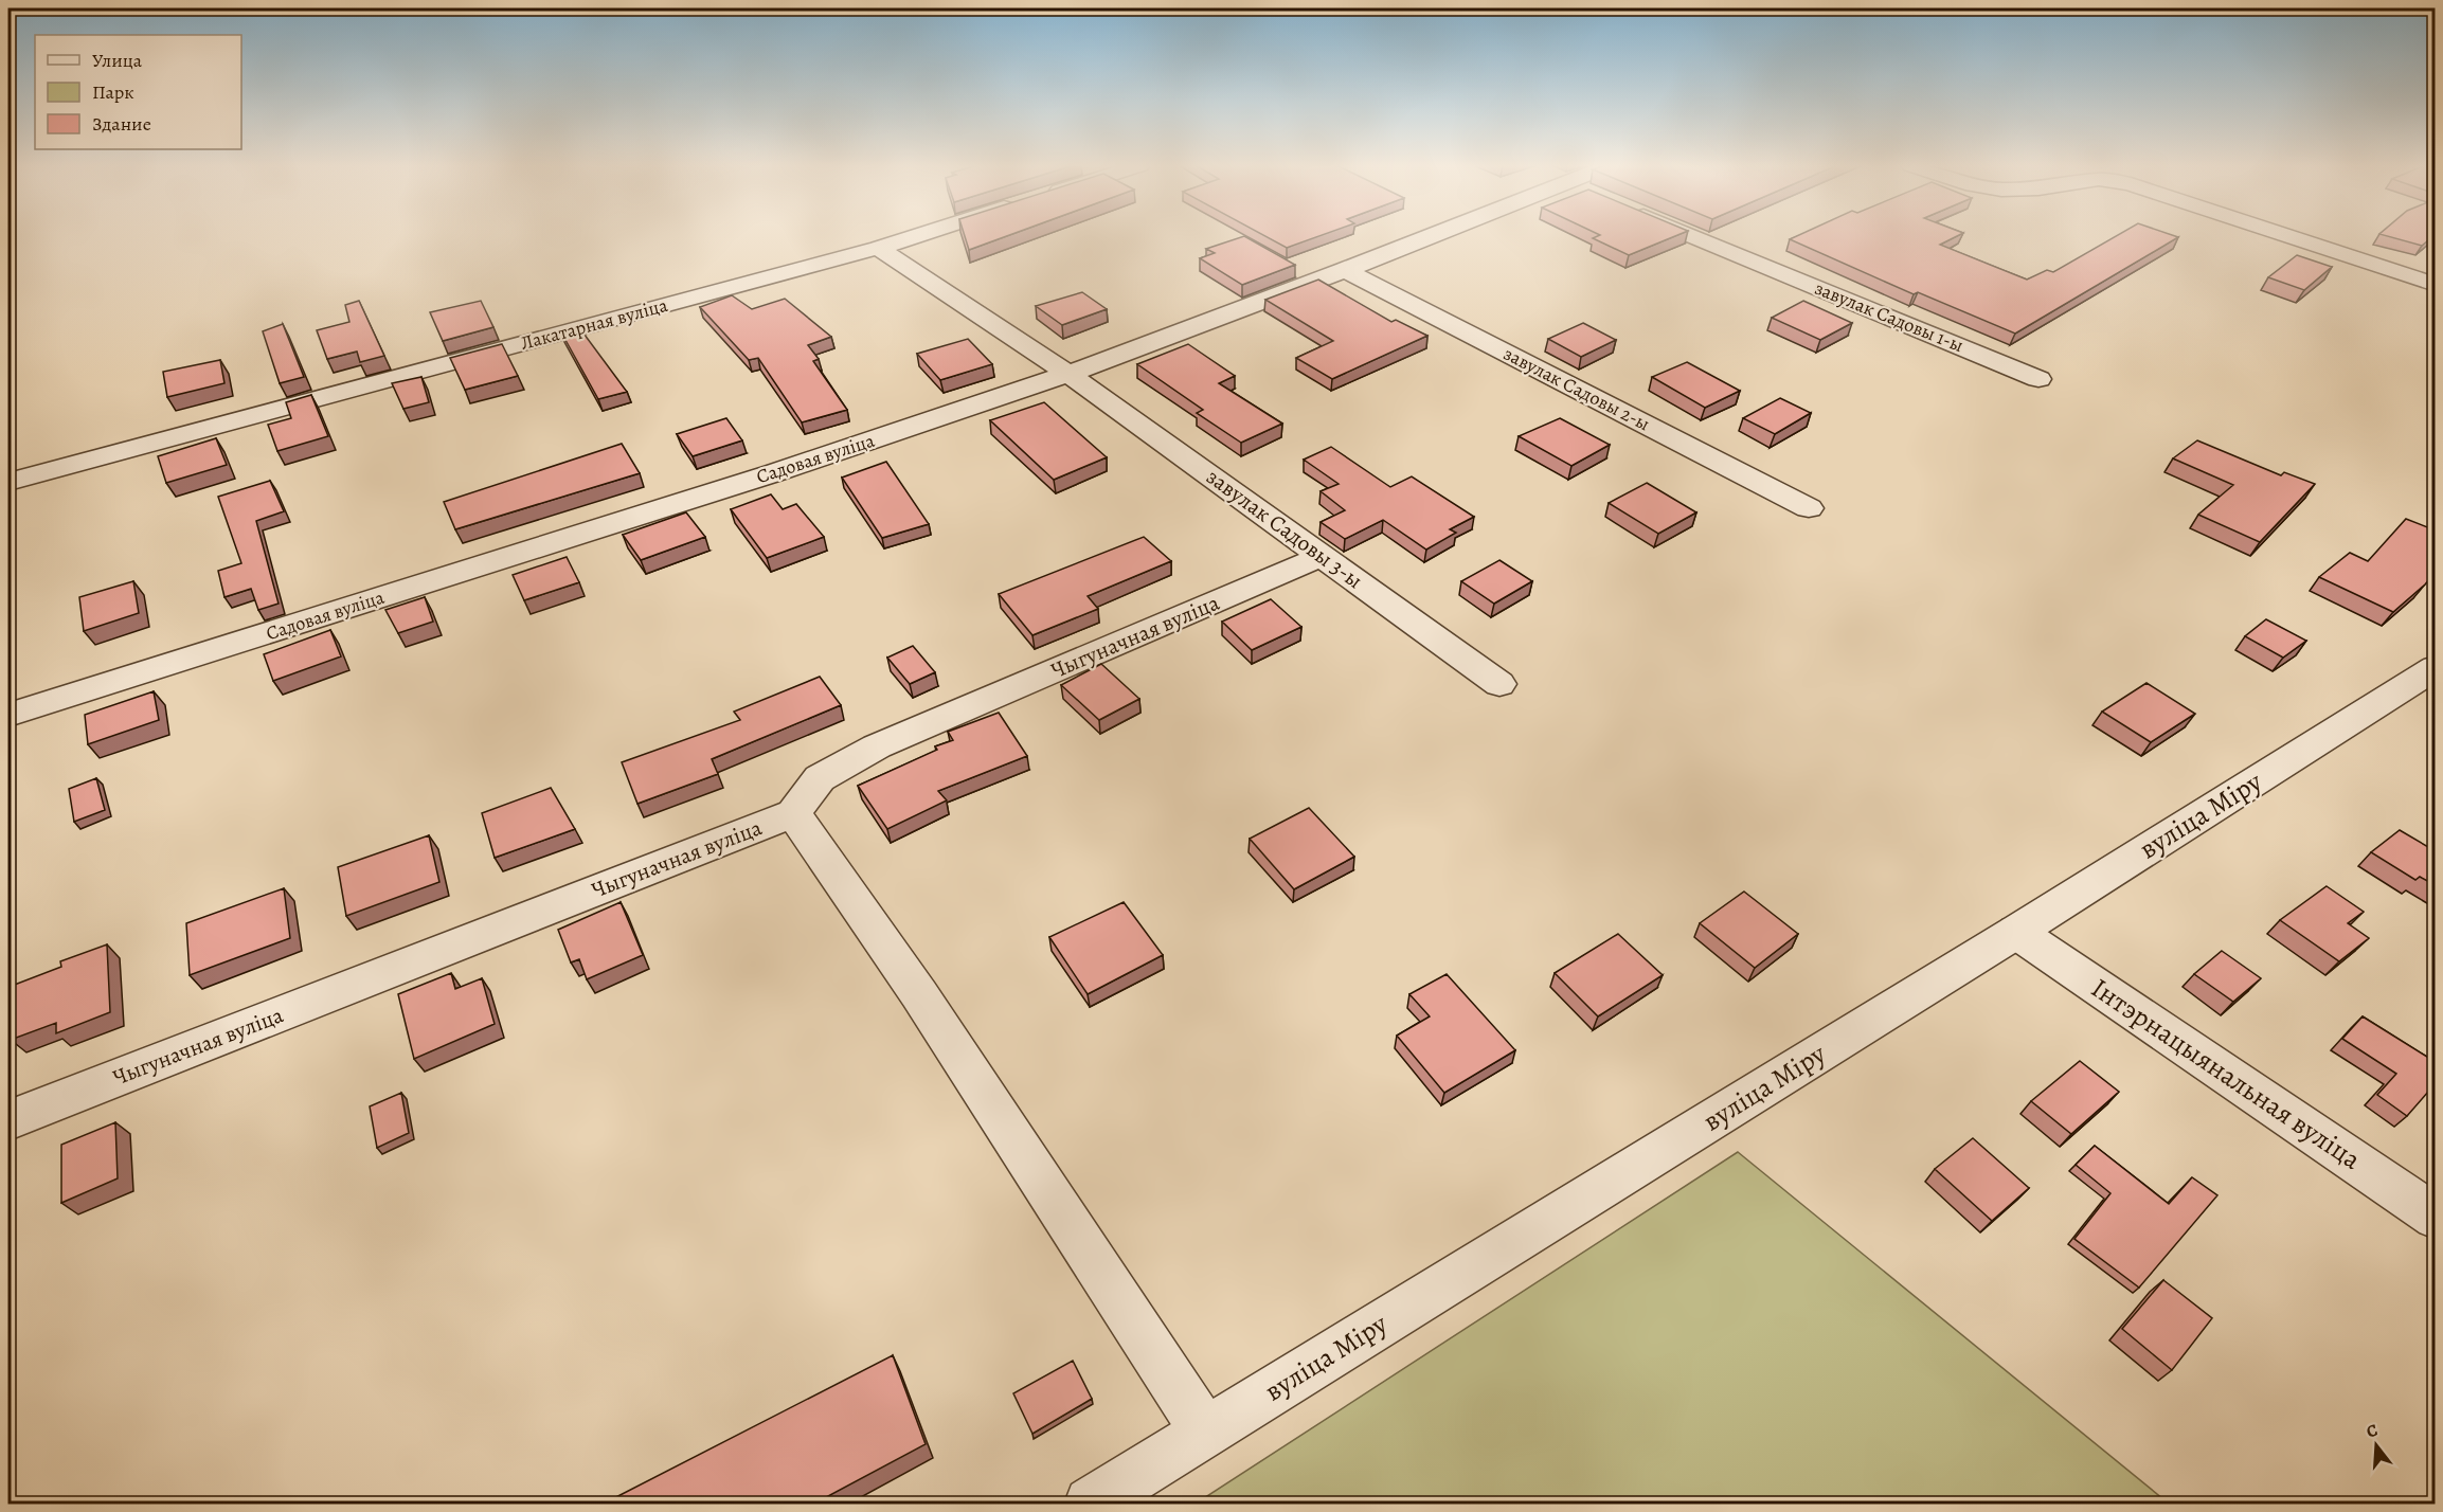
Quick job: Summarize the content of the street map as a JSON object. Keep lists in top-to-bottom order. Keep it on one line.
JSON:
{"streets":{"street":["завулак Садовы 1-ы","Лакатарная вуліца","завулак Садовы 2-ы","Садовая вуліца","завулак Садовы 3-ы","Чыгуначная вуліца","вуліца Міру","Інтэрнацыянальная вуліца"]},"crossings":[["Лакатарная вуліца","завулак Садовы 3-ы"],["завулак Садовы 2-ы","Садовая вуліца"],["Садовая вуліца","завулак Садовы 3-ы"],["завулак Садовы 3-ы","Чыгуначная вуліца"],["вуліца Міру","Інтэрнацыянальная вуліца"]],"legend":["Улица","Парк","Здание"],"north":"top"}
